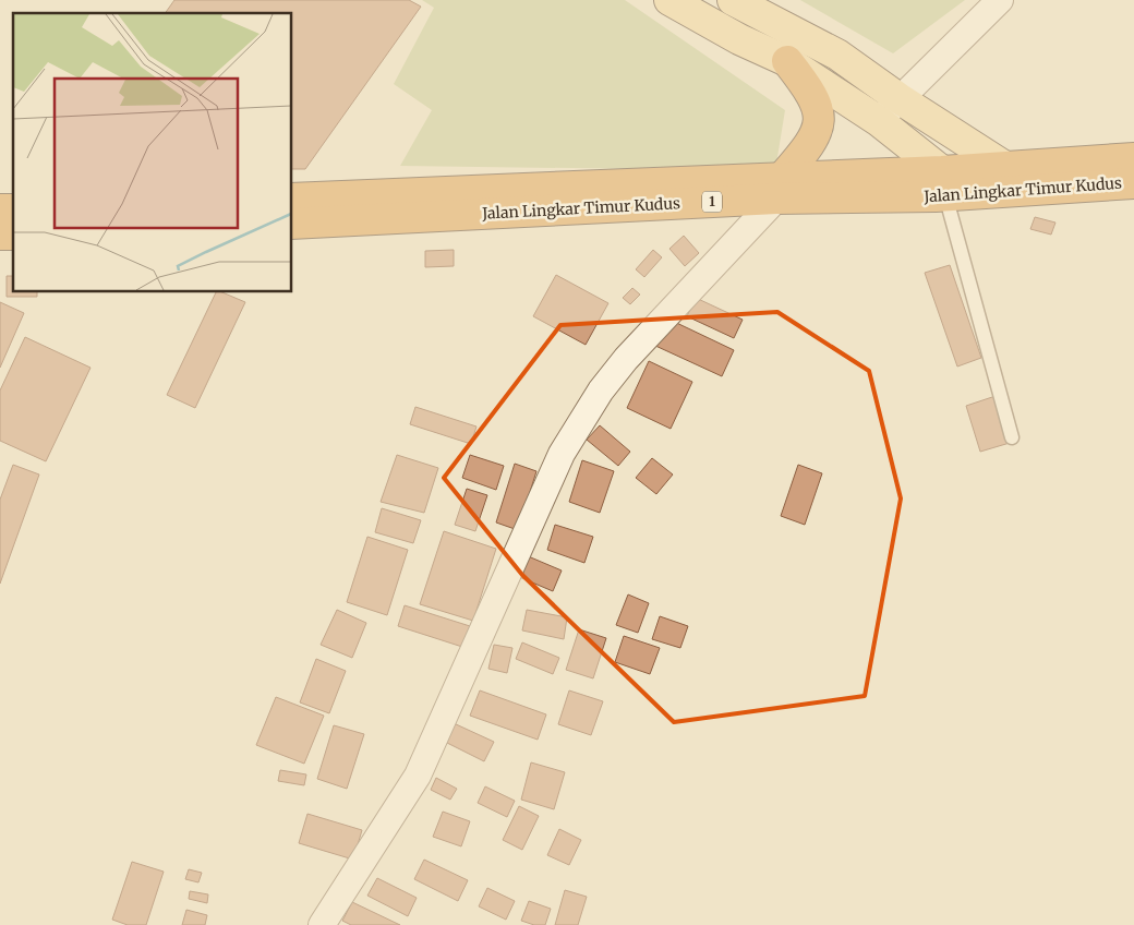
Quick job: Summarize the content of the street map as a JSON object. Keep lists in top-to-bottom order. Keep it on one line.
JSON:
{"streets":{"highway":["Jalan Lingkar Timur Kudus","1"]}}
